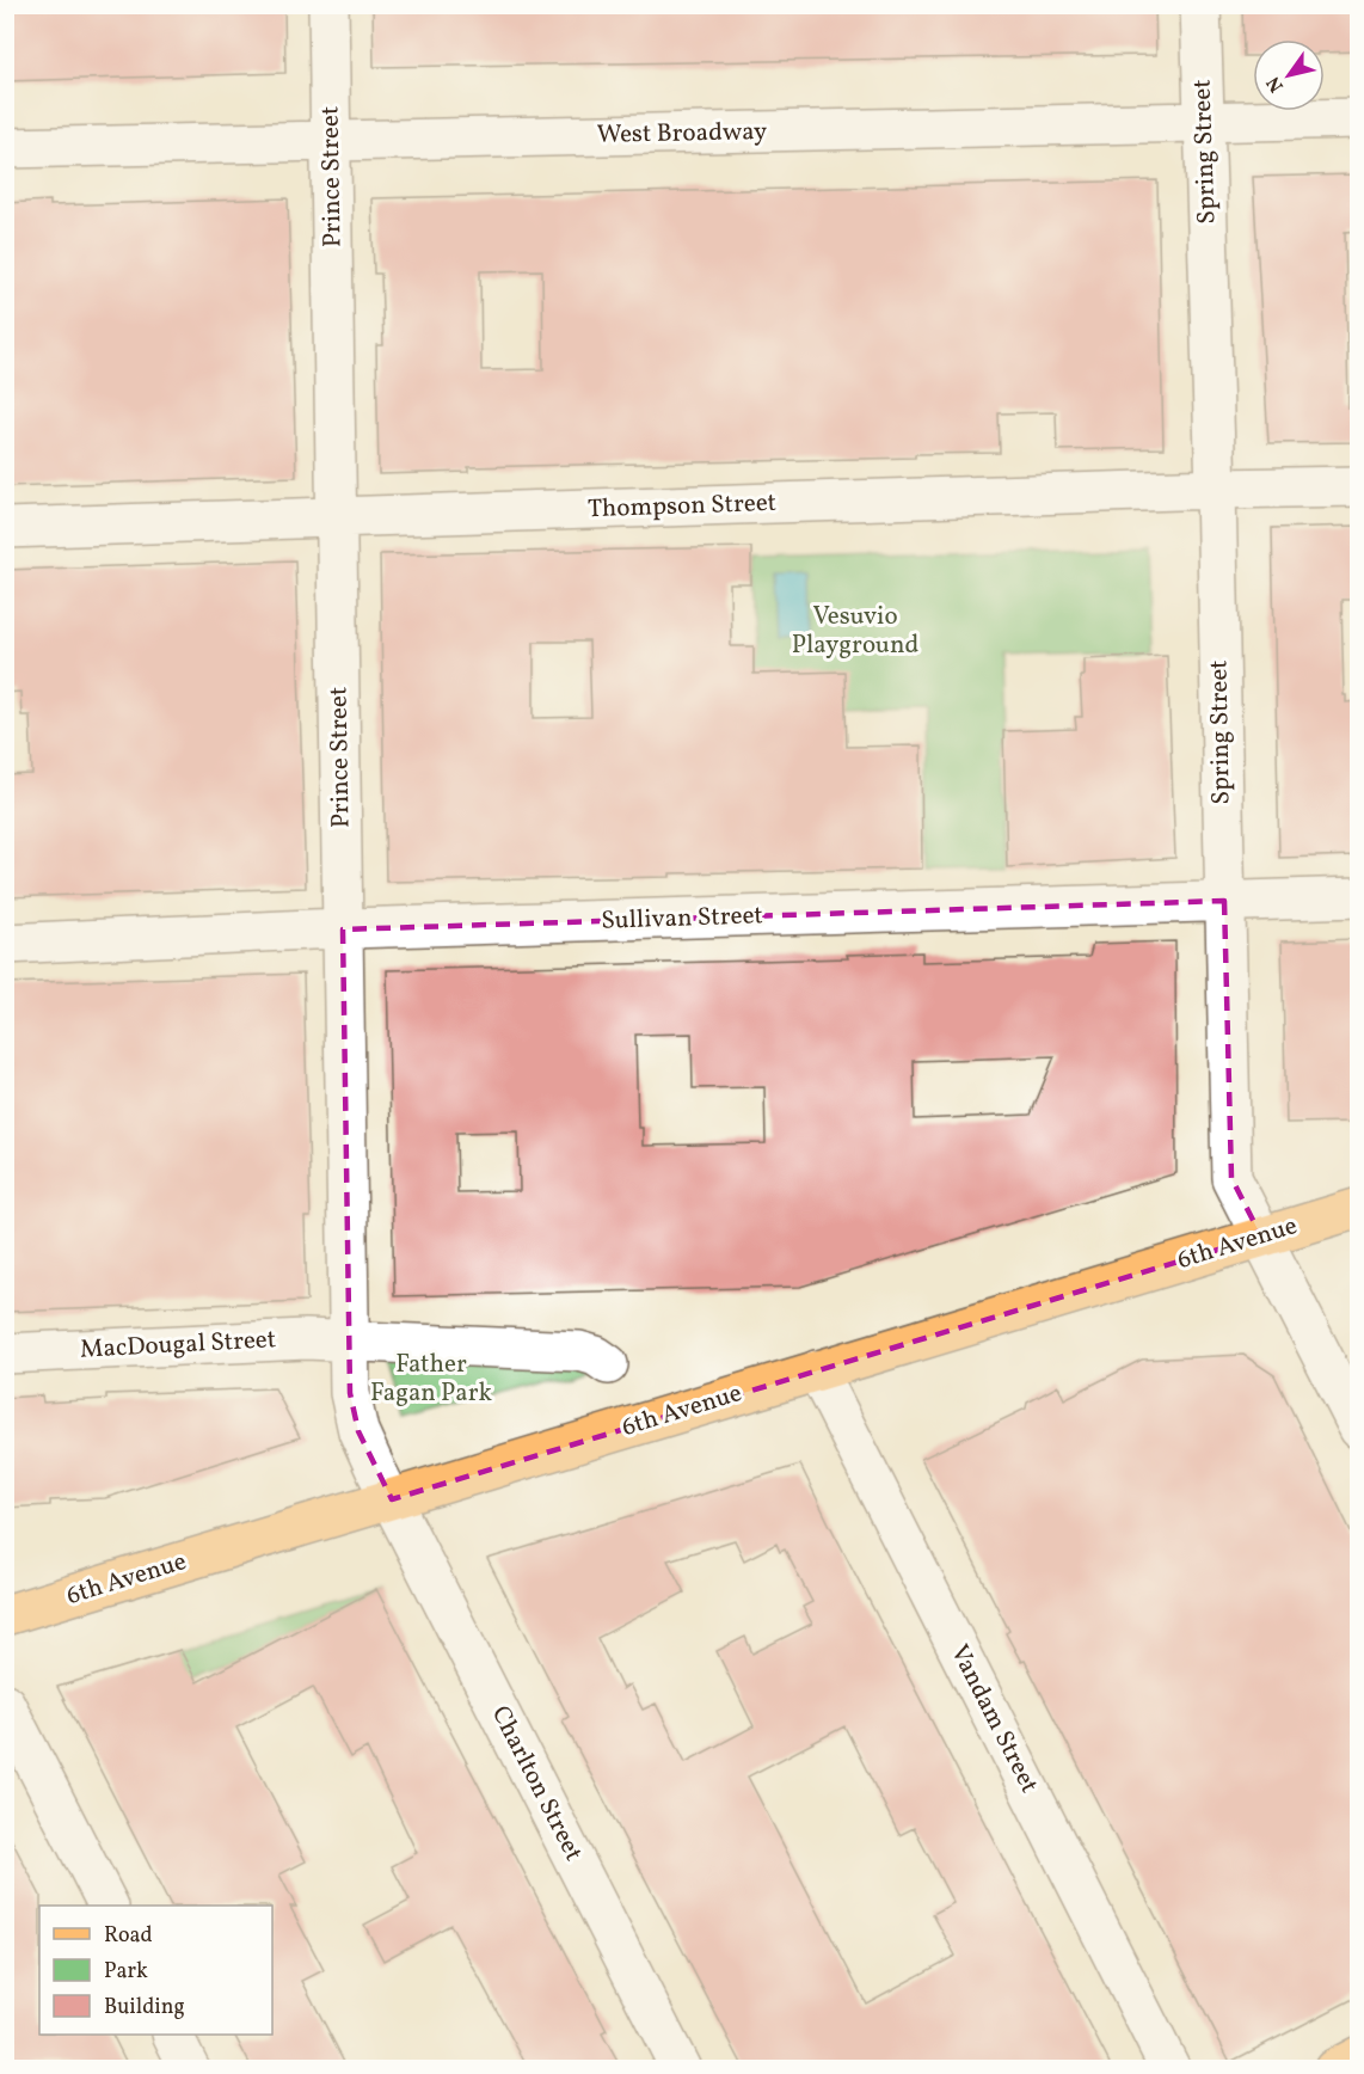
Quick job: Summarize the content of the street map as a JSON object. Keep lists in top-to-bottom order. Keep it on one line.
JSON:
{"streets":{"main road":["6th Avenue"],"street":["West Broadway","Spring Street","Prince Street","Thompson Street","Sullivan Street","MacDougal Street","Vandam Street","Charlton Street"]},"crossings":[["West Broadway","Spring Street"],["West Broadway","Prince Street"],["Spring Street","Thompson Street"],["Spring Street","Sullivan Street"],["Spring Street","6th Avenue"],["Prince Street","Thompson Street"],["Prince Street","Sullivan Street"],["Prince Street","6th Avenue"],["Prince Street","MacDougal Street"],["Prince Street","Charlton Street"],["6th Avenue","Vandam Street"],["6th Avenue","Charlton Street"]],"parks":["Vesuvio Playground","Father Fagan Park"],"legend":["Road","Park","Building"],"north":"bottom left"}
